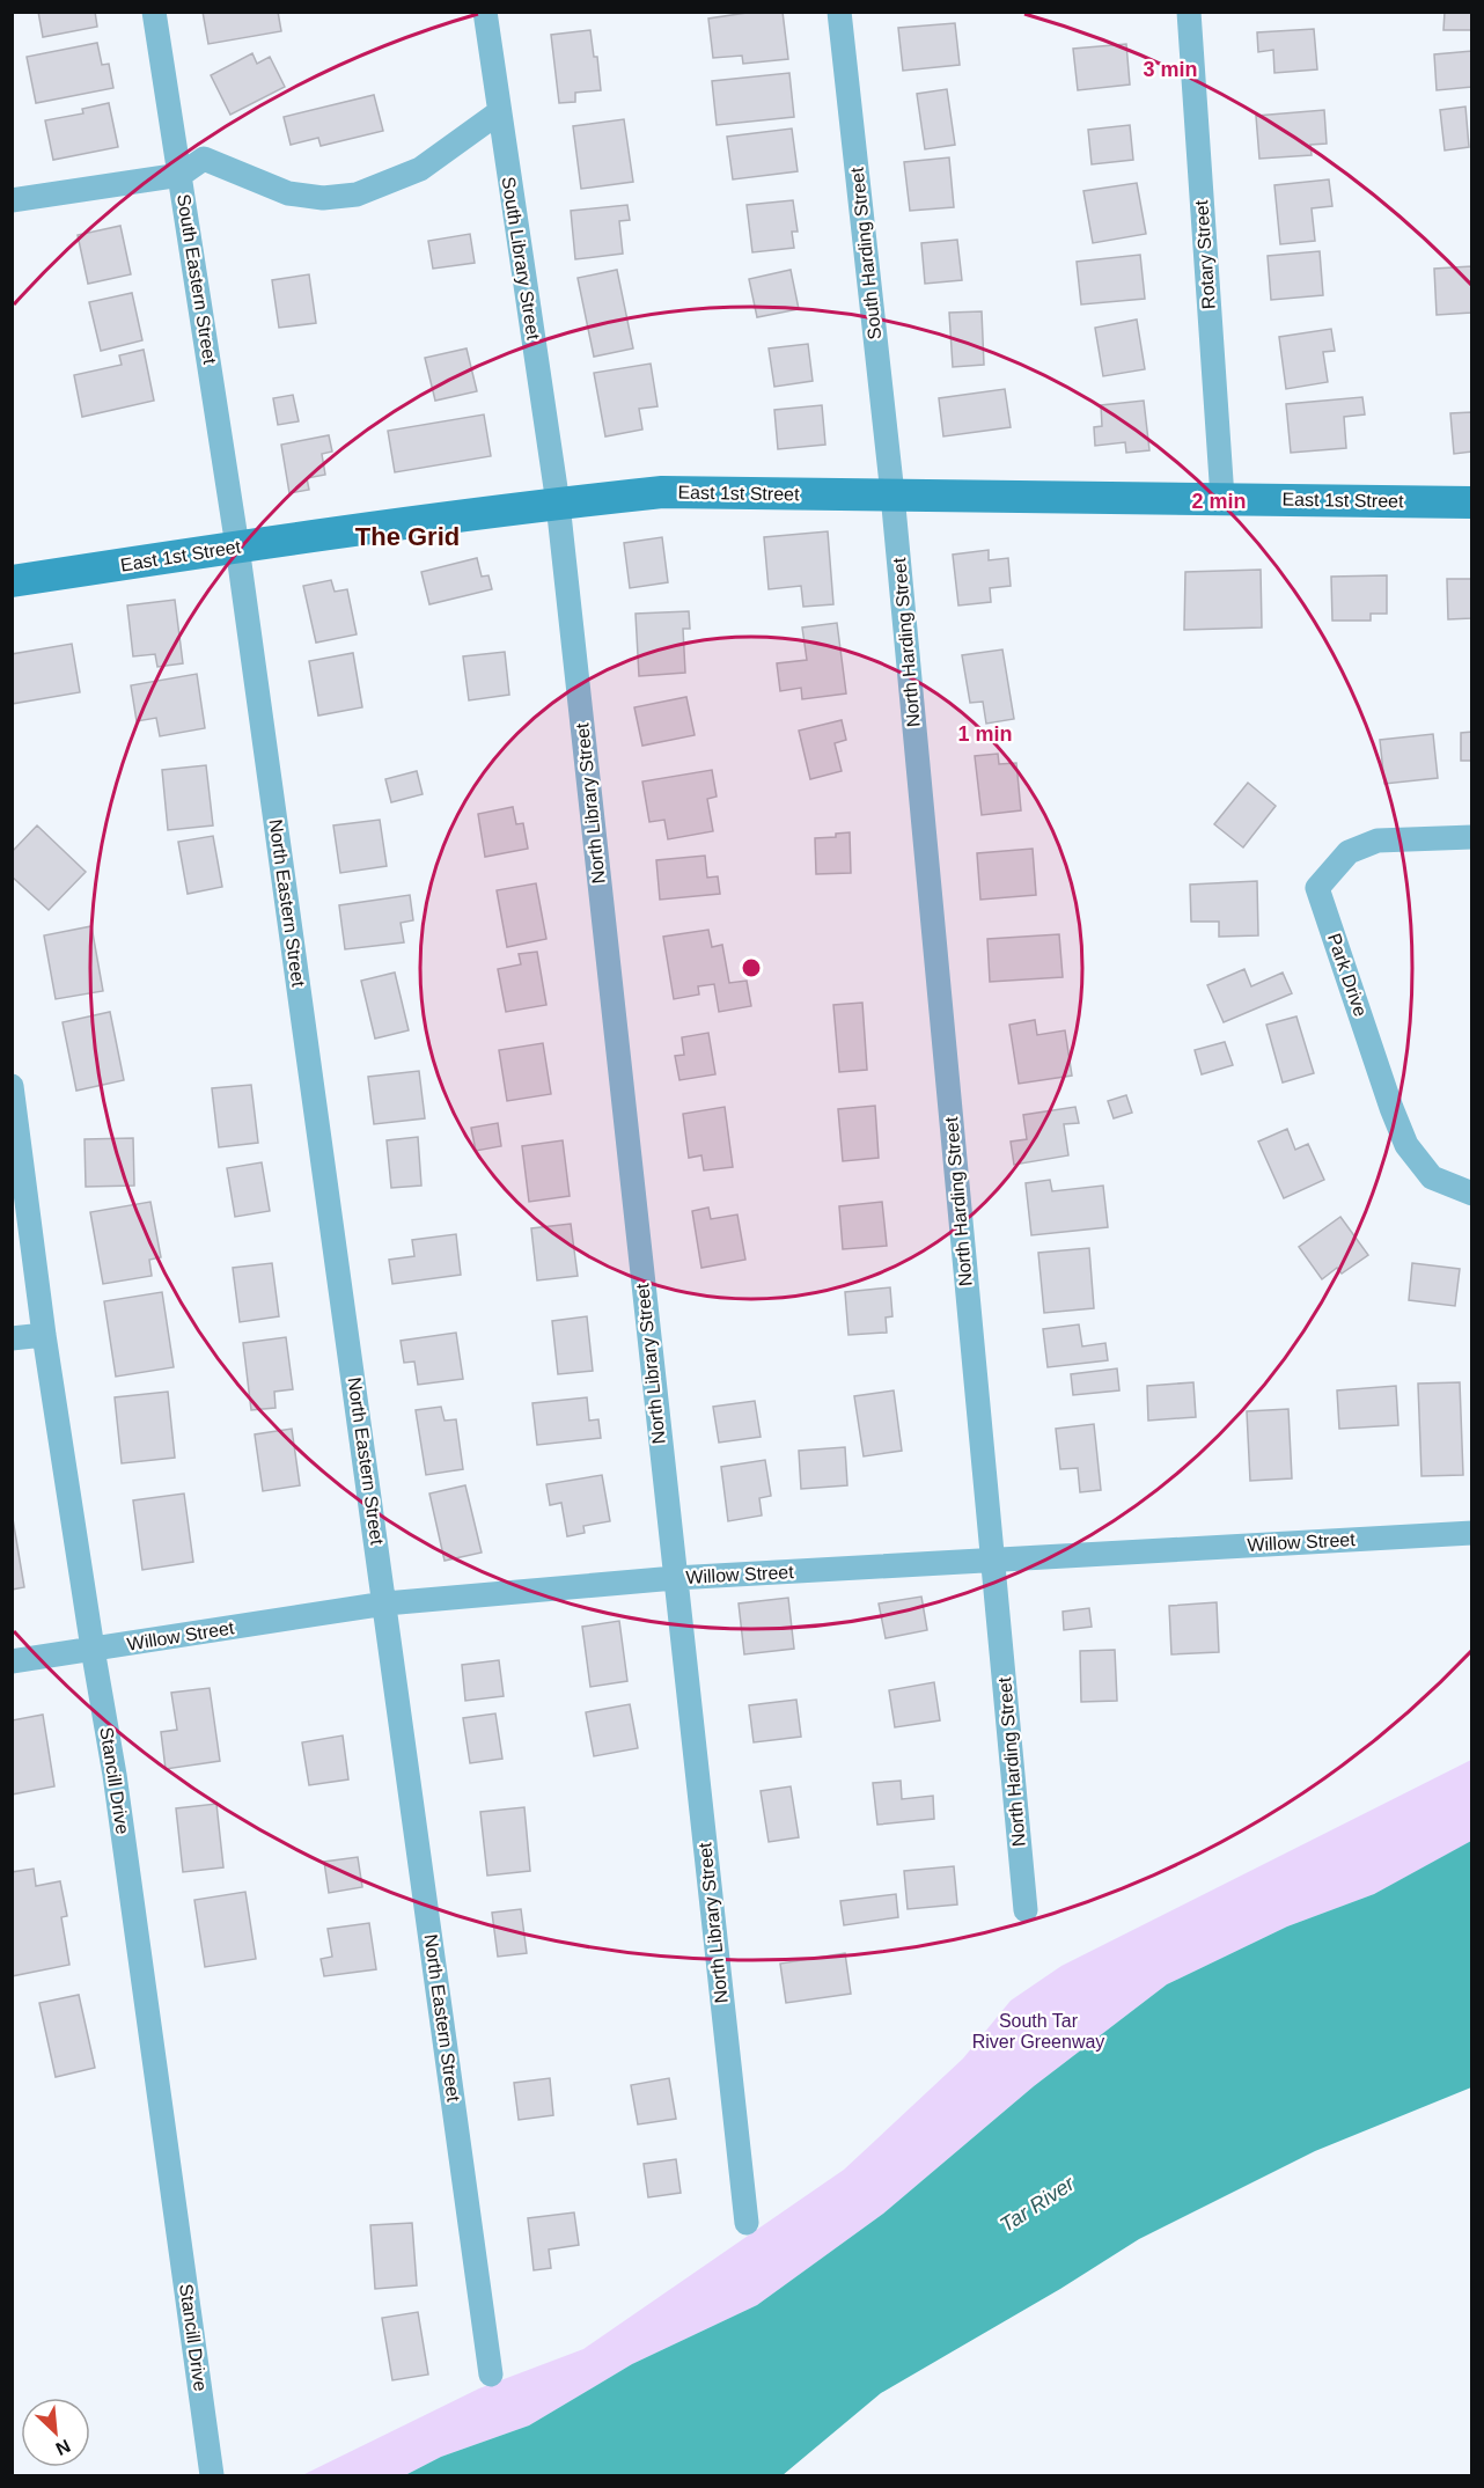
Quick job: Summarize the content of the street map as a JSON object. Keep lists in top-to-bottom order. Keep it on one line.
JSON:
{"streets":{"street":["South Harding Street","Rotary Street","South Library Street","South Eastern Street","East 1st Street","North Harding Street","North Library Street","North Eastern Street","Park Drive","Willow Street","Stancill Drive"]},"crossings":[["South Harding Street","East 1st Street"],["South Harding Street","North Harding Street"],["Rotary Street","East 1st Street"],["South Library Street","East 1st Street"],["South Library Street","North Library Street"],["South Eastern Street","East 1st Street"],["South Eastern Street","North Eastern Street"],["East 1st Street","North Harding Street"],["East 1st Street","North Library Street"],["East 1st Street","North Eastern Street"],["North Harding Street","Willow Street"],["North Library Street","Willow Street"],["North Eastern Street","Willow Street"],["Willow Street","Stancill Drive"]],"districts":["The Grid"],"water":["Tar River"],"parks":["South Tar River Greenway"],"north":"bottom right","rings":["3 min","2 min","1 min"]}
